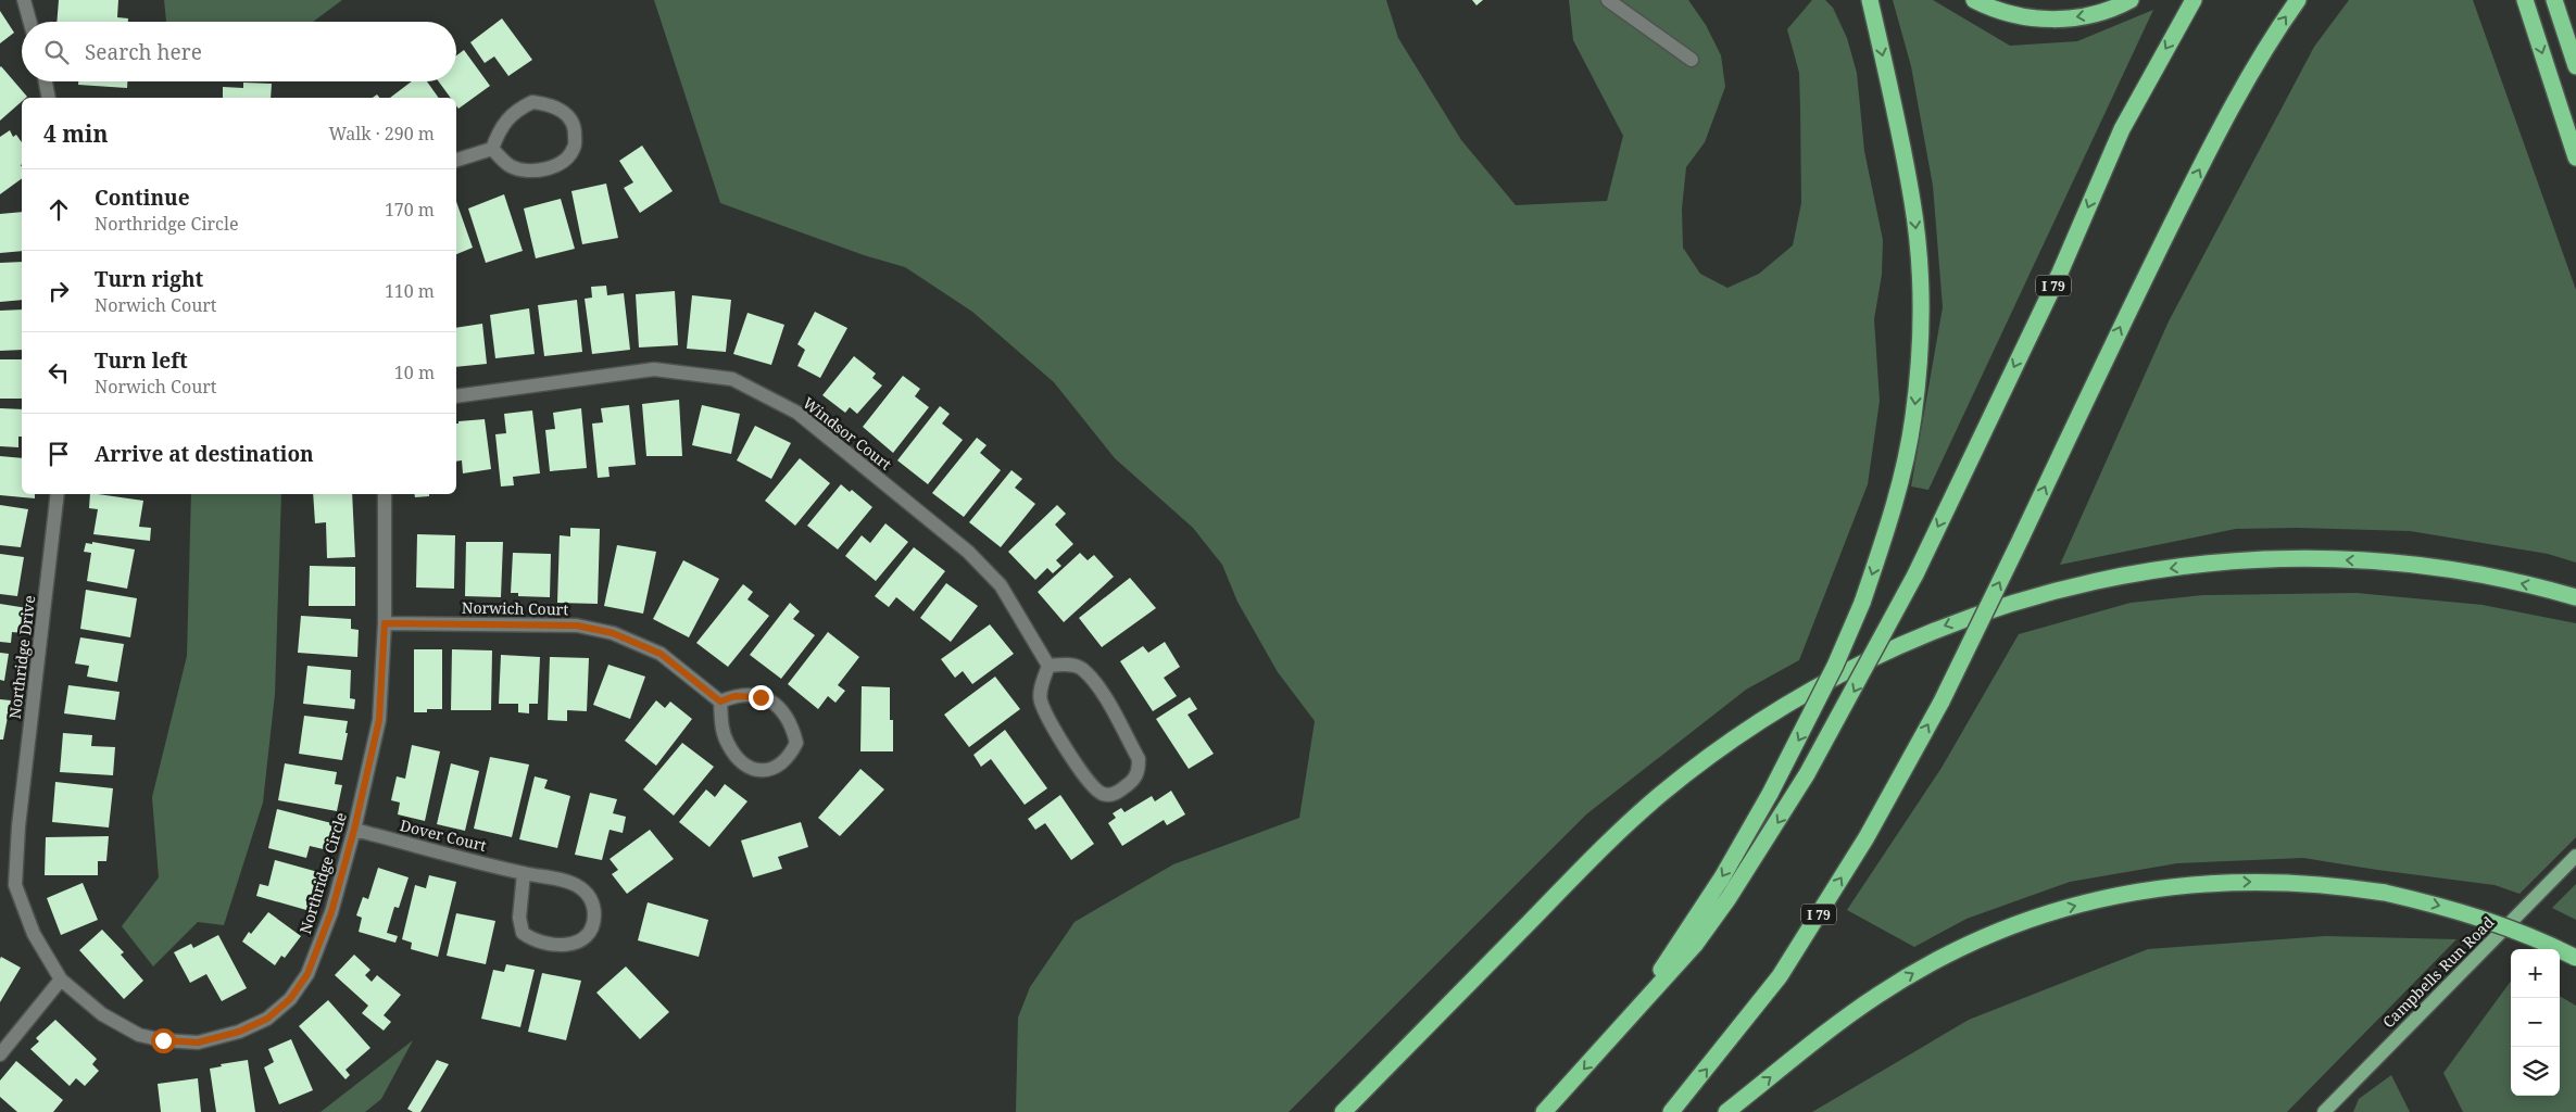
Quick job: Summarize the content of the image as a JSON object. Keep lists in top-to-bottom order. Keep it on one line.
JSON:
{"streets":{"highway":["I 79"],"main road":["Campbells Run Road"],"street":["Windsor Court","Norwich Court","Northridge Drive","Dover Court","Northridge Circle"]},"crossings":[["Norwich Court","Northridge Circle"],["Northridge Drive","Northridge Circle"],["Dover Court","Northridge Circle"]],"page":{"search":"Search here","heading":["4 min","Walk · 290 m"],"list":[["Continue","Northridge Circle","170 m"],["Turn right","Norwich Court","110 m"],["Turn left","Norwich Court","10 m"],"Arrive at destination"],"map_buttons":["+","−"]}}
